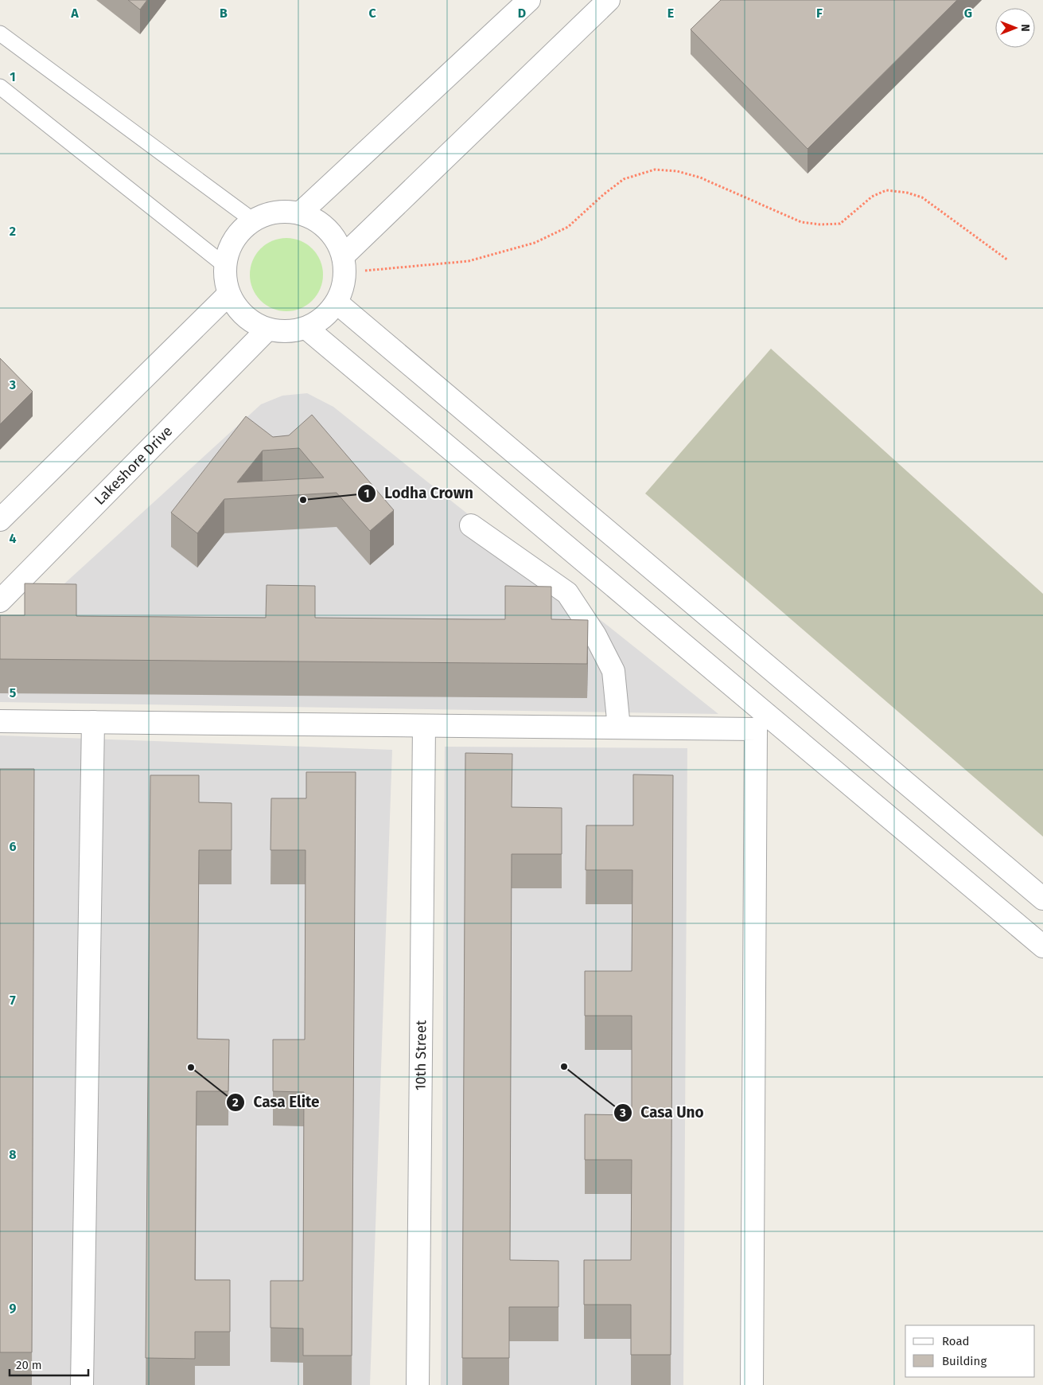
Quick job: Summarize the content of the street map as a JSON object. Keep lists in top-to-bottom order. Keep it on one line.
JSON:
{"streets":{"street":["Lakeshore Drive","10th Street"]},"places":["Lodha Crown","Casa Uno","Casa Elite"],"legend":["Road","Building"],"scale_bar":"20 m","north":"right","grid":{"columns":["A","B","C","D","E","F","G"],"rows":["1","2","3","4","5","6","7","8","9"]}}
